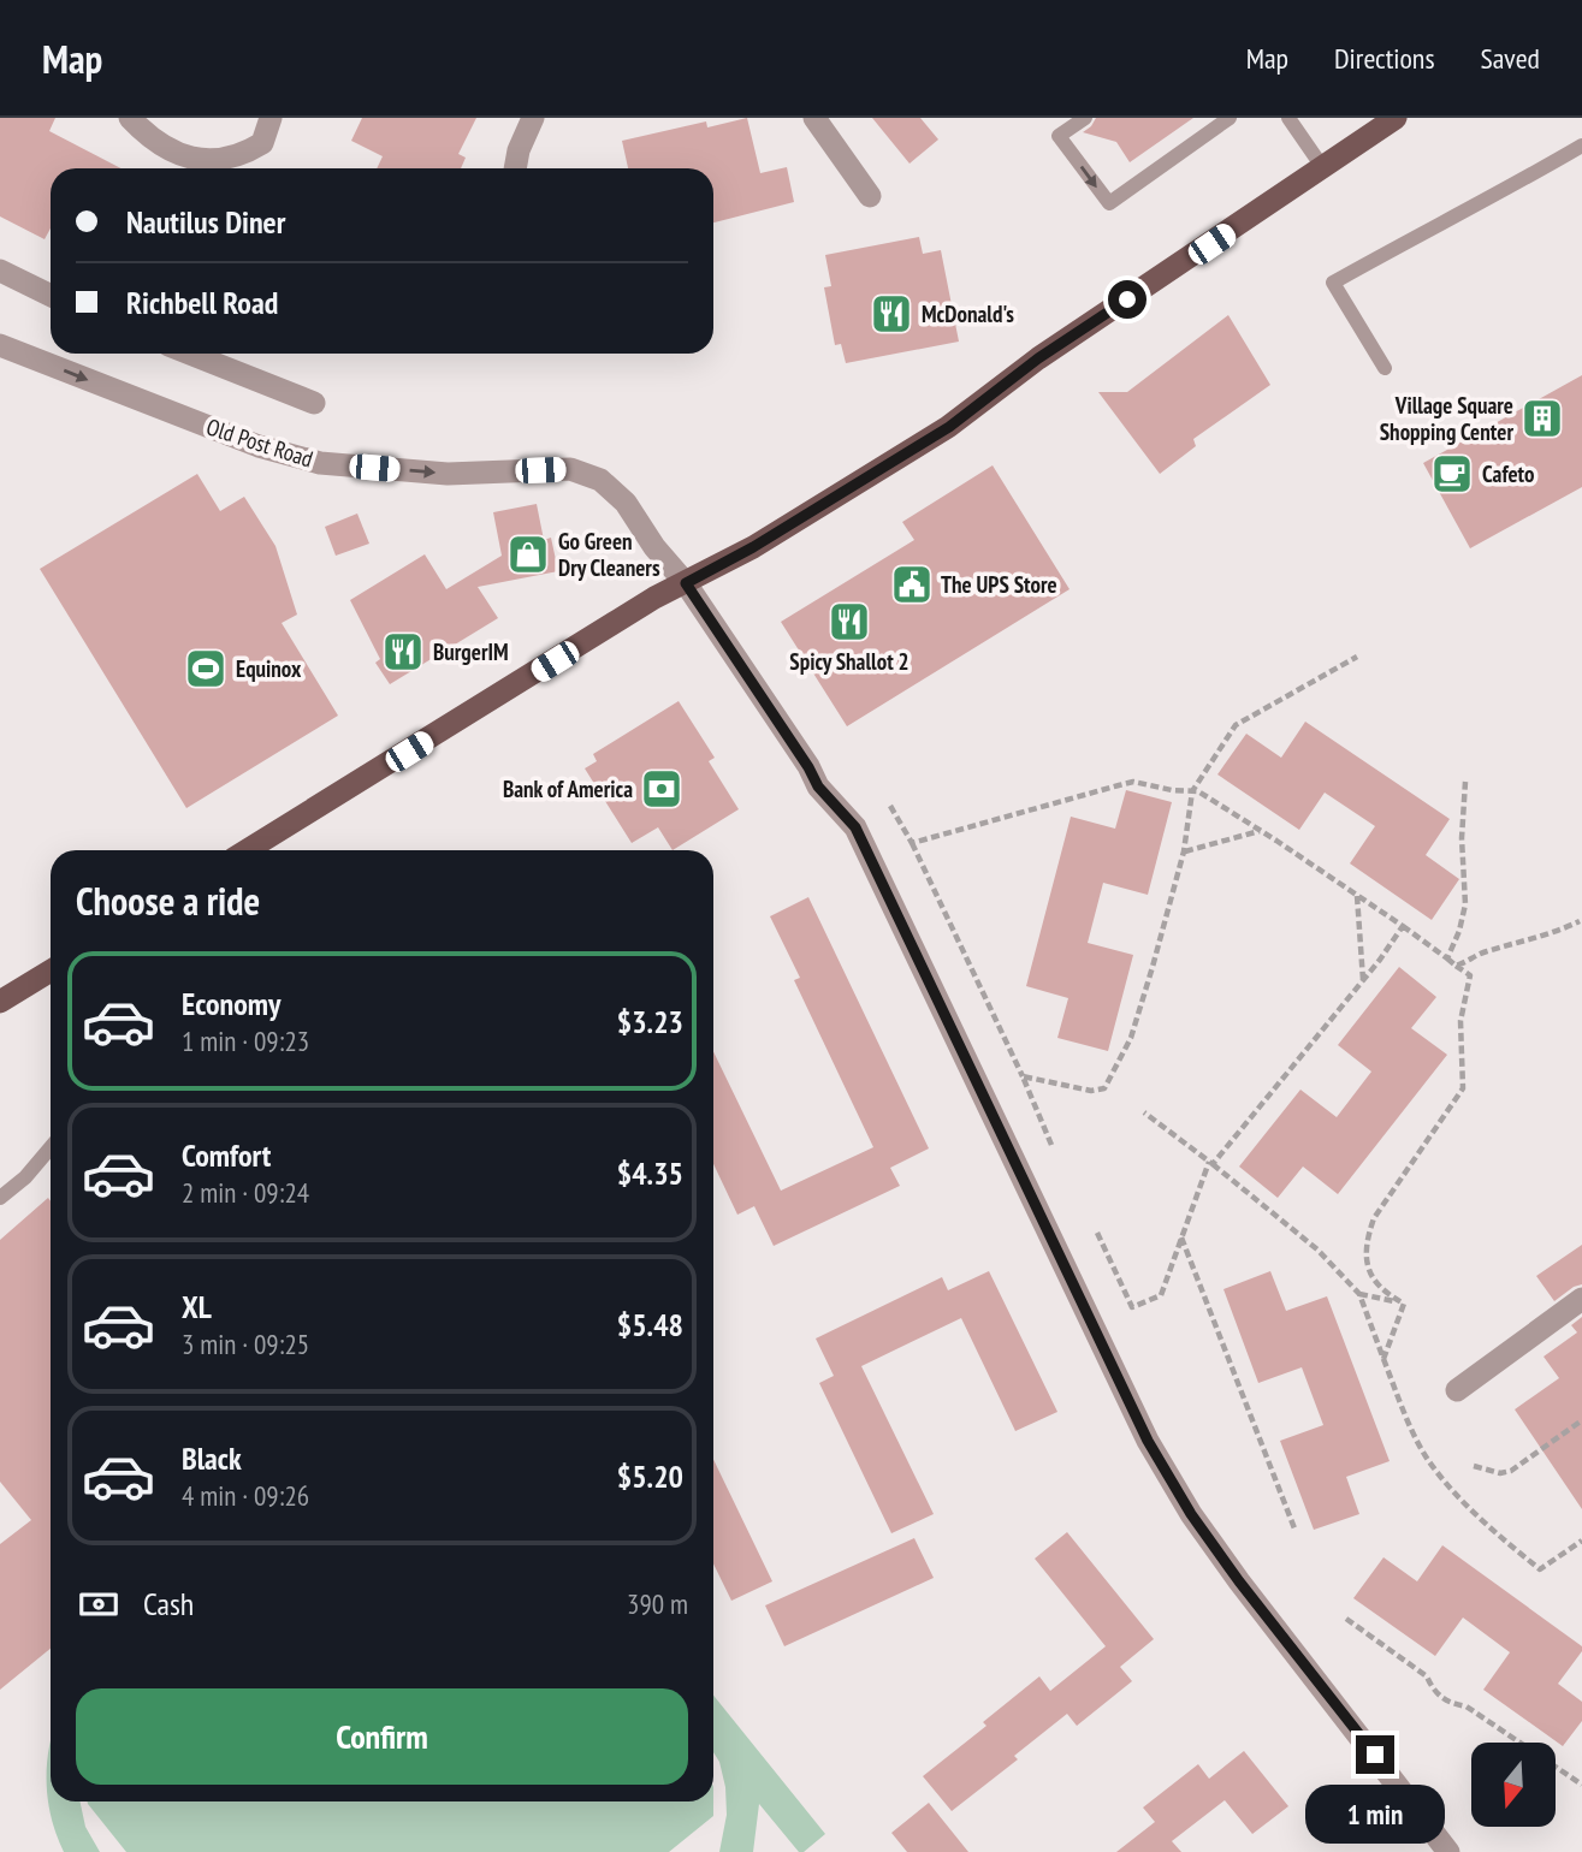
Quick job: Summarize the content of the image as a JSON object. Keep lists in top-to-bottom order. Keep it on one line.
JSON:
{"streets":{"street":["Old Post Road"]},"places":{"restaurant":["McDonald's","Spicy Shallot 2","BurgerIM"],"building":["Village Square Shopping Center"],"cafe":["Cafeto"],"shop":["Go Green Dry Cleaners"],"public building":["The UPS Store"],"sports":["Equinox"],"bank":["Bank of America"]},"north":"bottom","page":{"header":"Map","nav":["Map","Directions","Saved"],"banner":["Nautilus Diner","Richbell Road"],"heading":"Choose a ride","list":[{"name":"Economy","note":"1 min · 09:23","value":"$3.23"},{"name":"Comfort","note":"2 min · 09:24","value":"$4.35"},{"name":"XL","note":"3 min · 09:25","value":"$5.48"},{"name":"Black","note":"4 min · 09:26","value":"$5.20"}],"pay":["Cash","390 m"],"buttons":"Confirm","bubble":"1 min"}}
